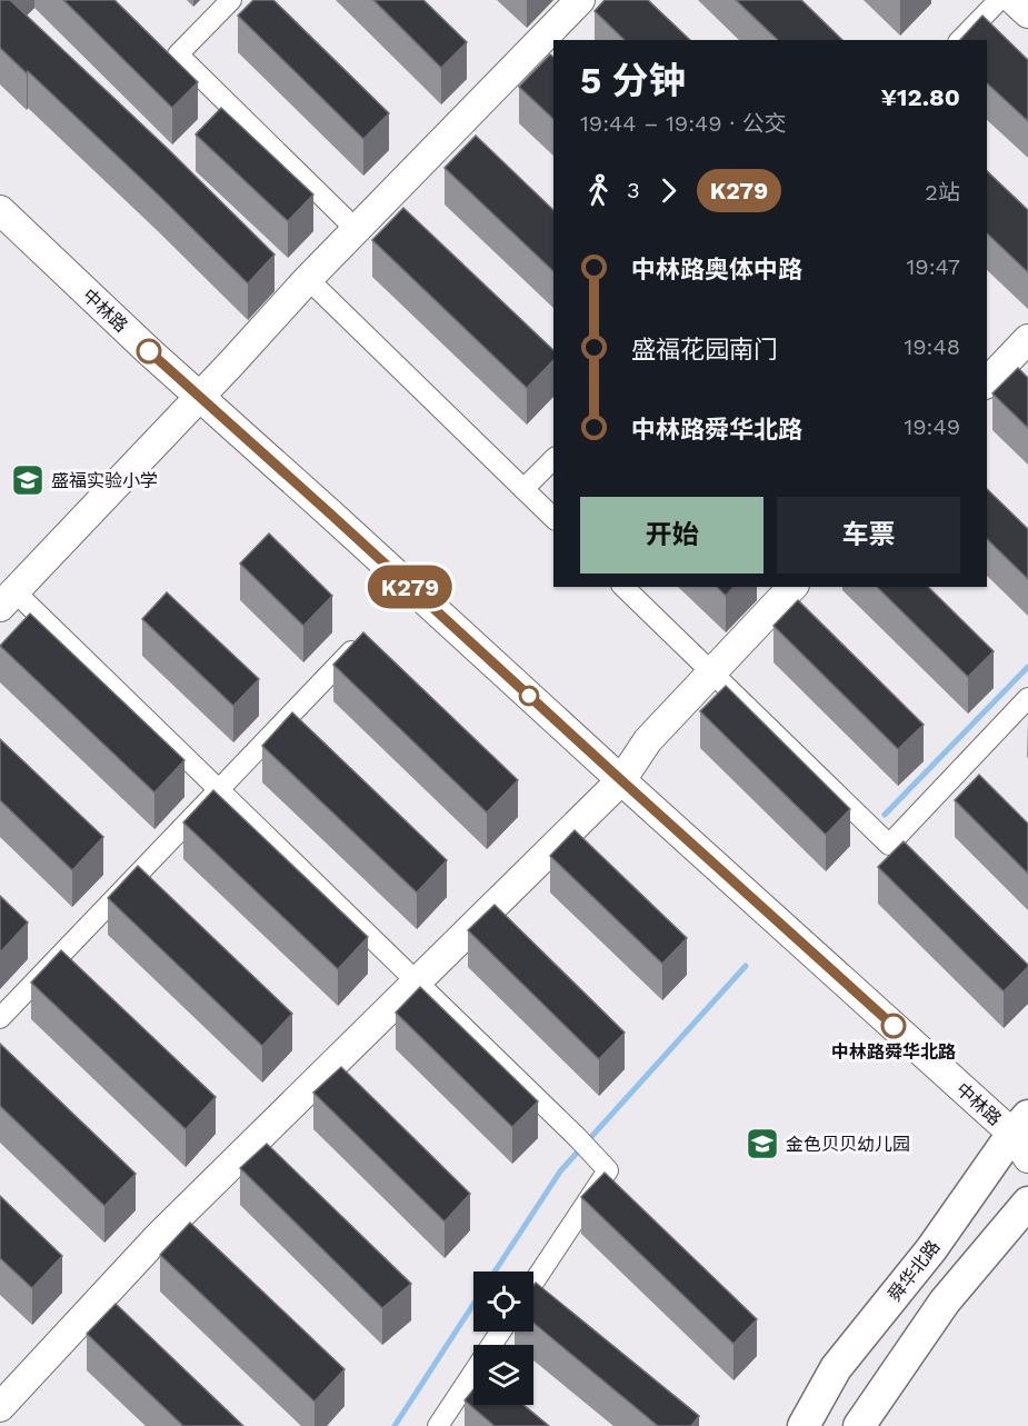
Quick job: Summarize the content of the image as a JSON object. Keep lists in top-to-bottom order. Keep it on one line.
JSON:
{"streets":{"main road":["舜华北路"],"street":["中林路"]},"crossings":[["中林路","舜华北路"]],"places":{"school or university":["盛福实验小学","金色贝贝幼儿园"],"other":["中林路舜华北路"]},"lines":["bus line K279"],"page":{"on_map":"K279","heading":["5 分钟","19:44 – 19:49 · 公交","¥12.80"],"legs":["3","K279","2站"],"list":[{"name":"中林路奥体中路","value":"19:47"},{"name":"盛福花园南门","value":"19:48"},{"name":"中林路舜华北路","value":"19:49"}],"buttons":["开始","车票"]}}
